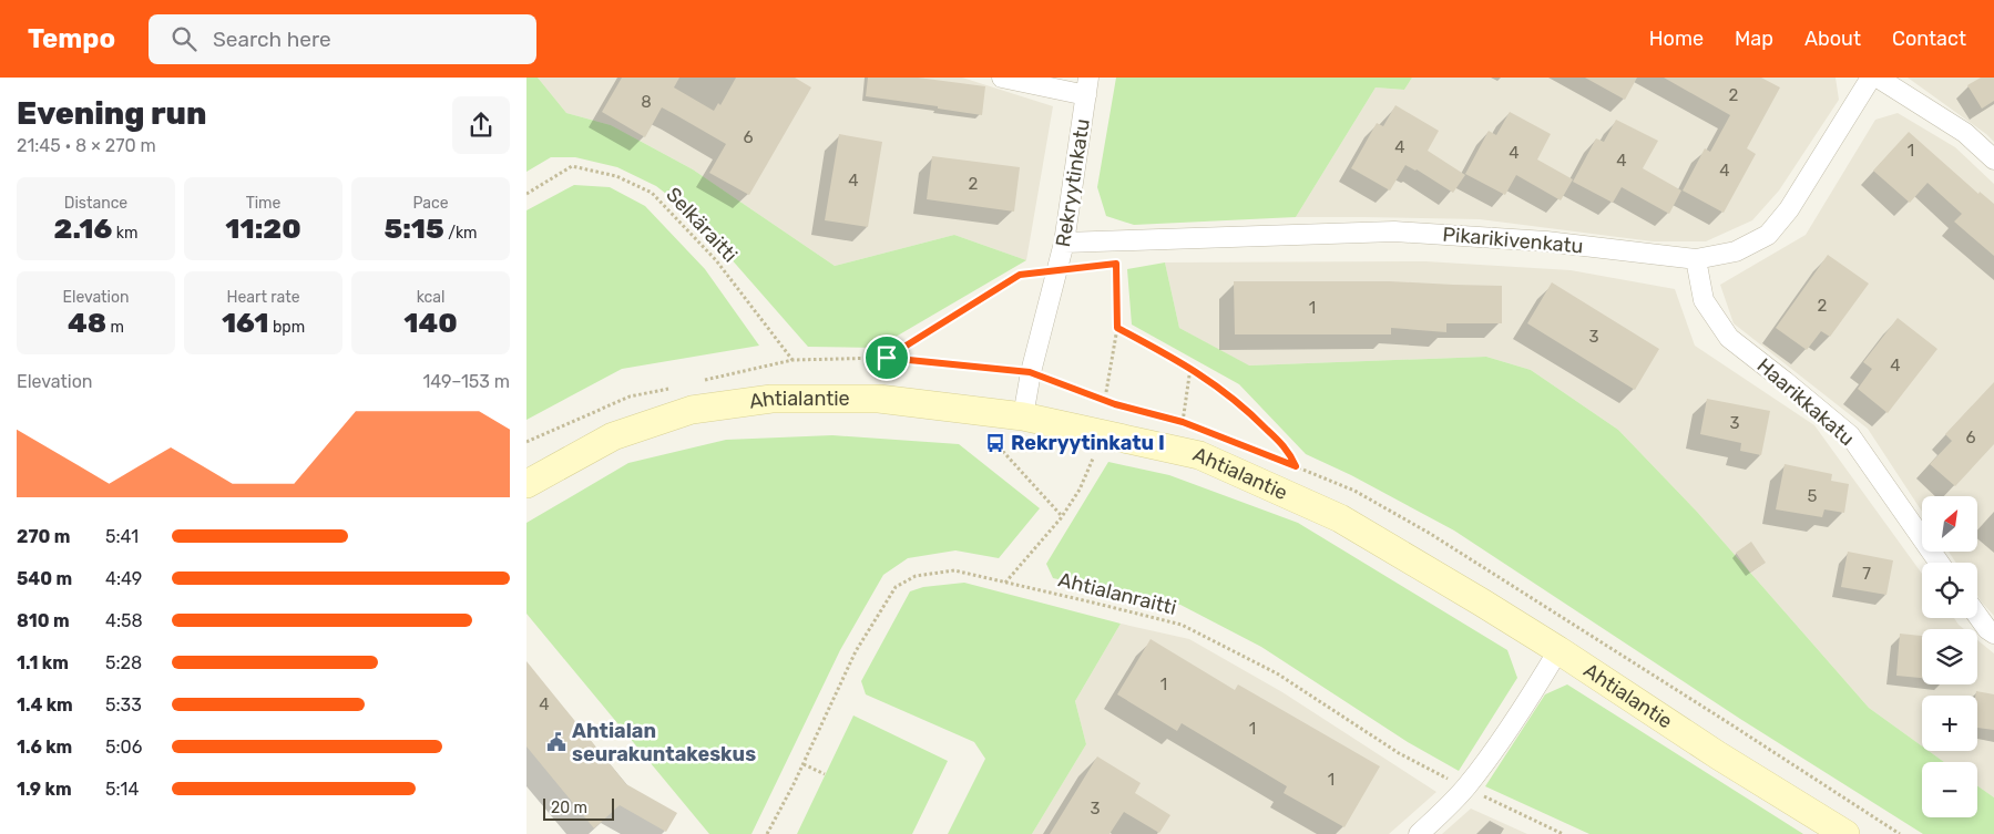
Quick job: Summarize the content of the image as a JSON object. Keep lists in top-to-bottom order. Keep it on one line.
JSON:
{"streets":{"main road":["Ahtialantie"],"street":["Rekryytinkatu","Pikarikivenkatu","Haarikkakatu"],"path":["Selkäraitti","Ahtialanraitti"]},"crossings":[["Rekryytinkatu","Pikarikivenkatu"],["Rekryytinkatu","Ahtialantie"],["Pikarikivenkatu","Haarikkakatu"]],"places":{"bus stop":["Rekryytinkatu I"],"public building":["Ahtialan seurakuntakeskus"]},"house_numbers":["2","8","6","4","1","4","4","4","4","2","2","1","3","4","3","6","5","7","1","4","1","1","3"],"scale_bar":"20 m","north":"top right","page":{"header":"Tempo","search":"Search here","nav":["Home","Map","About","Contact"],"heading":["Evening run","21:45 · 8 × 270 m"],"stats":[["Distance","2.16 km"],["Time","11:20"],["Pace","5:15 /km"],["Elevation","48 m"],["Heart rate","161 bpm"],["kcal","140"]],"chart":["Elevation","149–153 m"],"map_buttons":["+","−"],"list":[{"name":"270 m","note":"5:41"},{"name":"540 m","note":"4:49"},{"name":"810 m","note":"4:58"},{"name":"1.1 km","note":"5:28"},{"name":"1.4 km","note":"5:33"},{"name":"1.6 km","note":"5:06"},{"name":"1.9 km","note":"5:14"}],"scale":"20 m"}}
